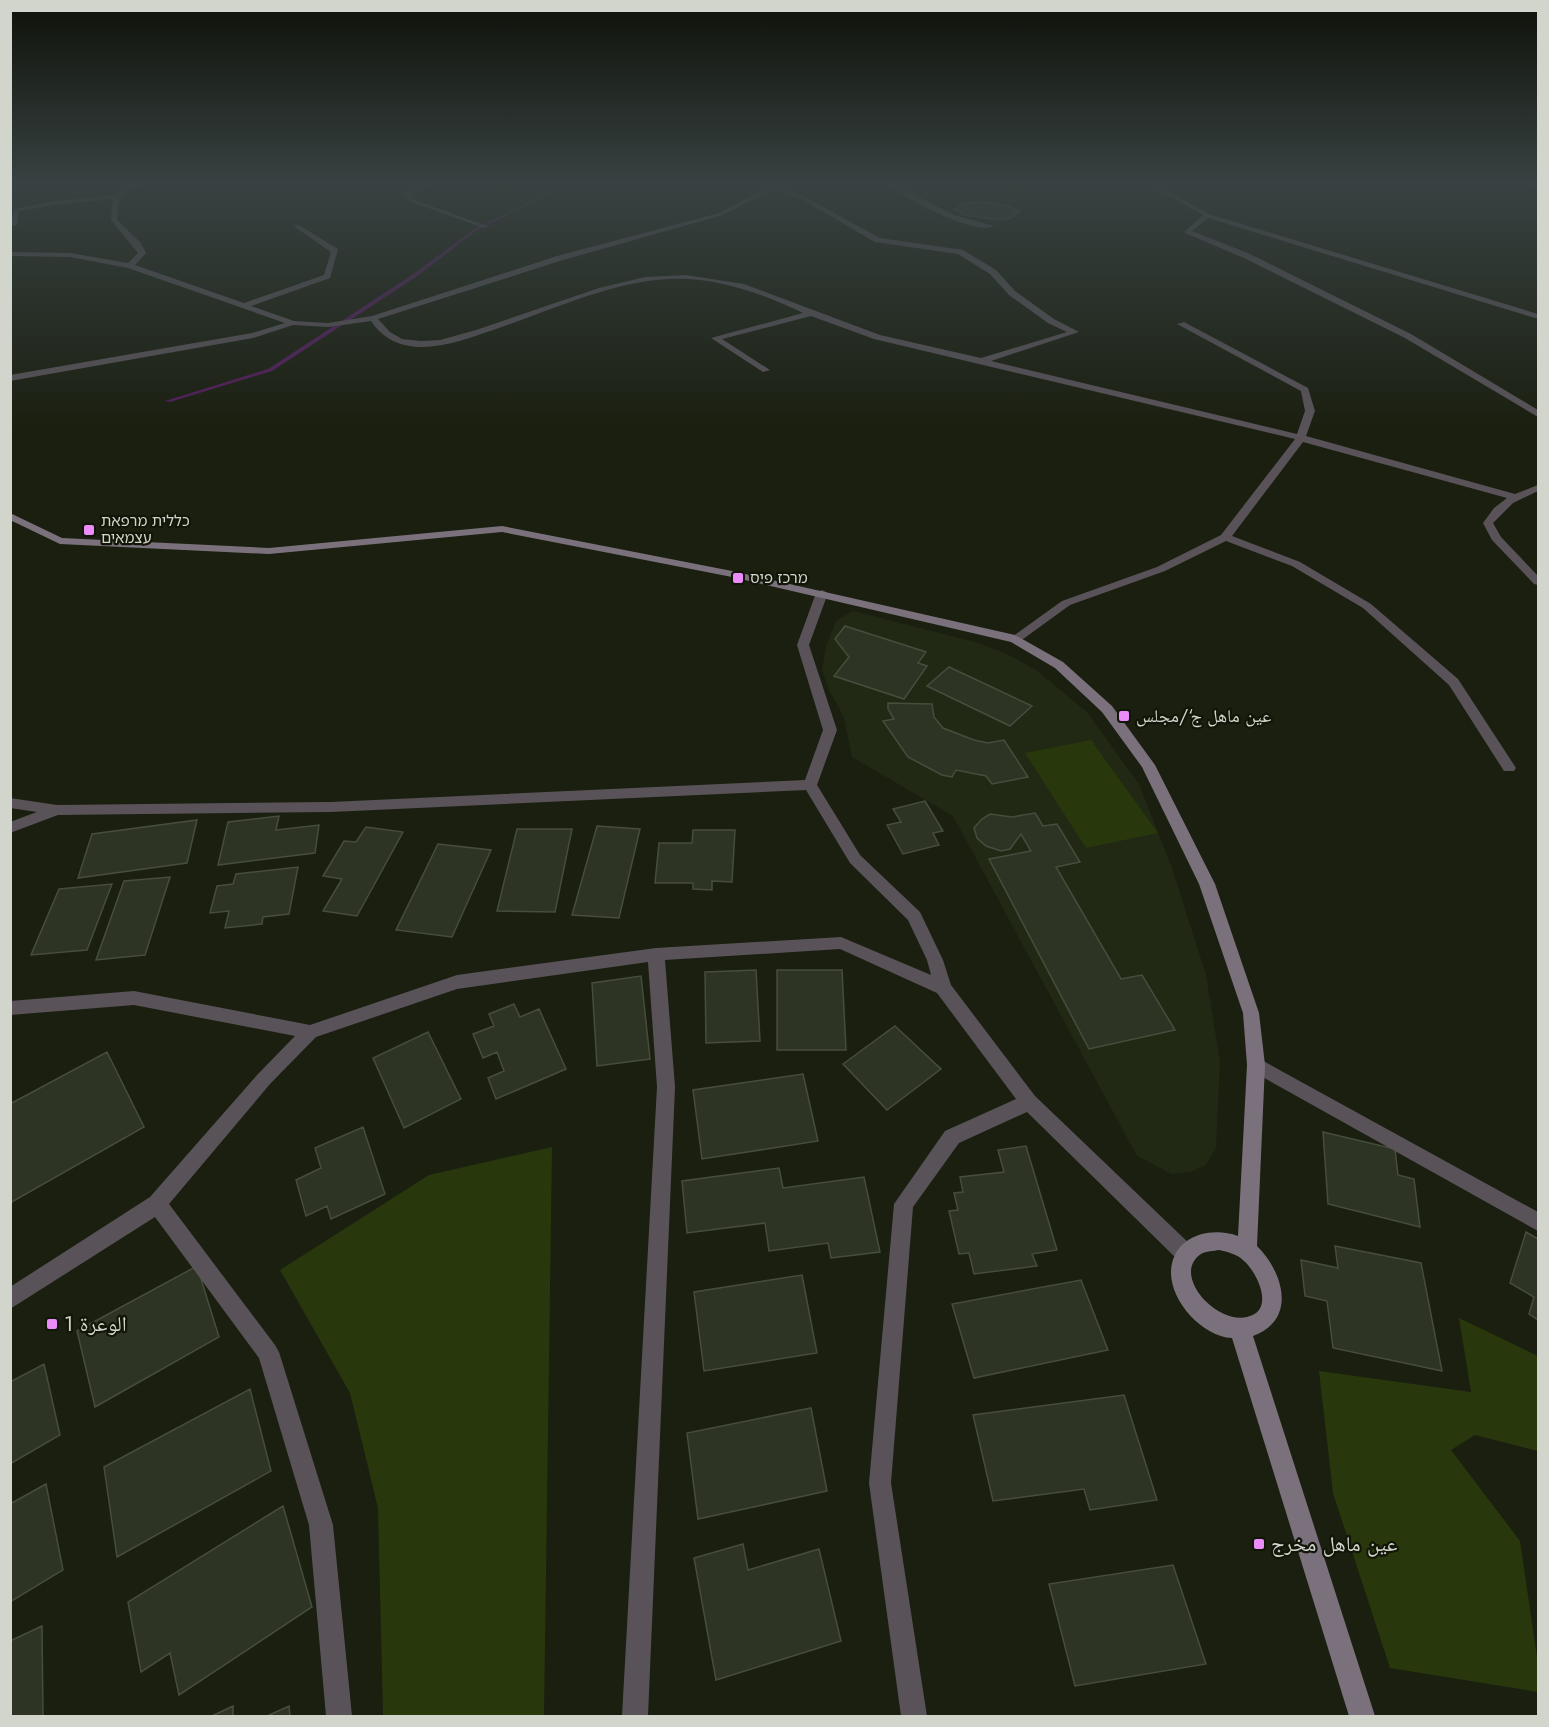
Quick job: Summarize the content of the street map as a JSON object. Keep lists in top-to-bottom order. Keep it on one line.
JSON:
{"places":{"transit":["כללית מרפאת עצמאים","מרכז פיס","عين ماهل ج‘/مجلس","الوعرة 1","عين ماهل مخرج"]}}
